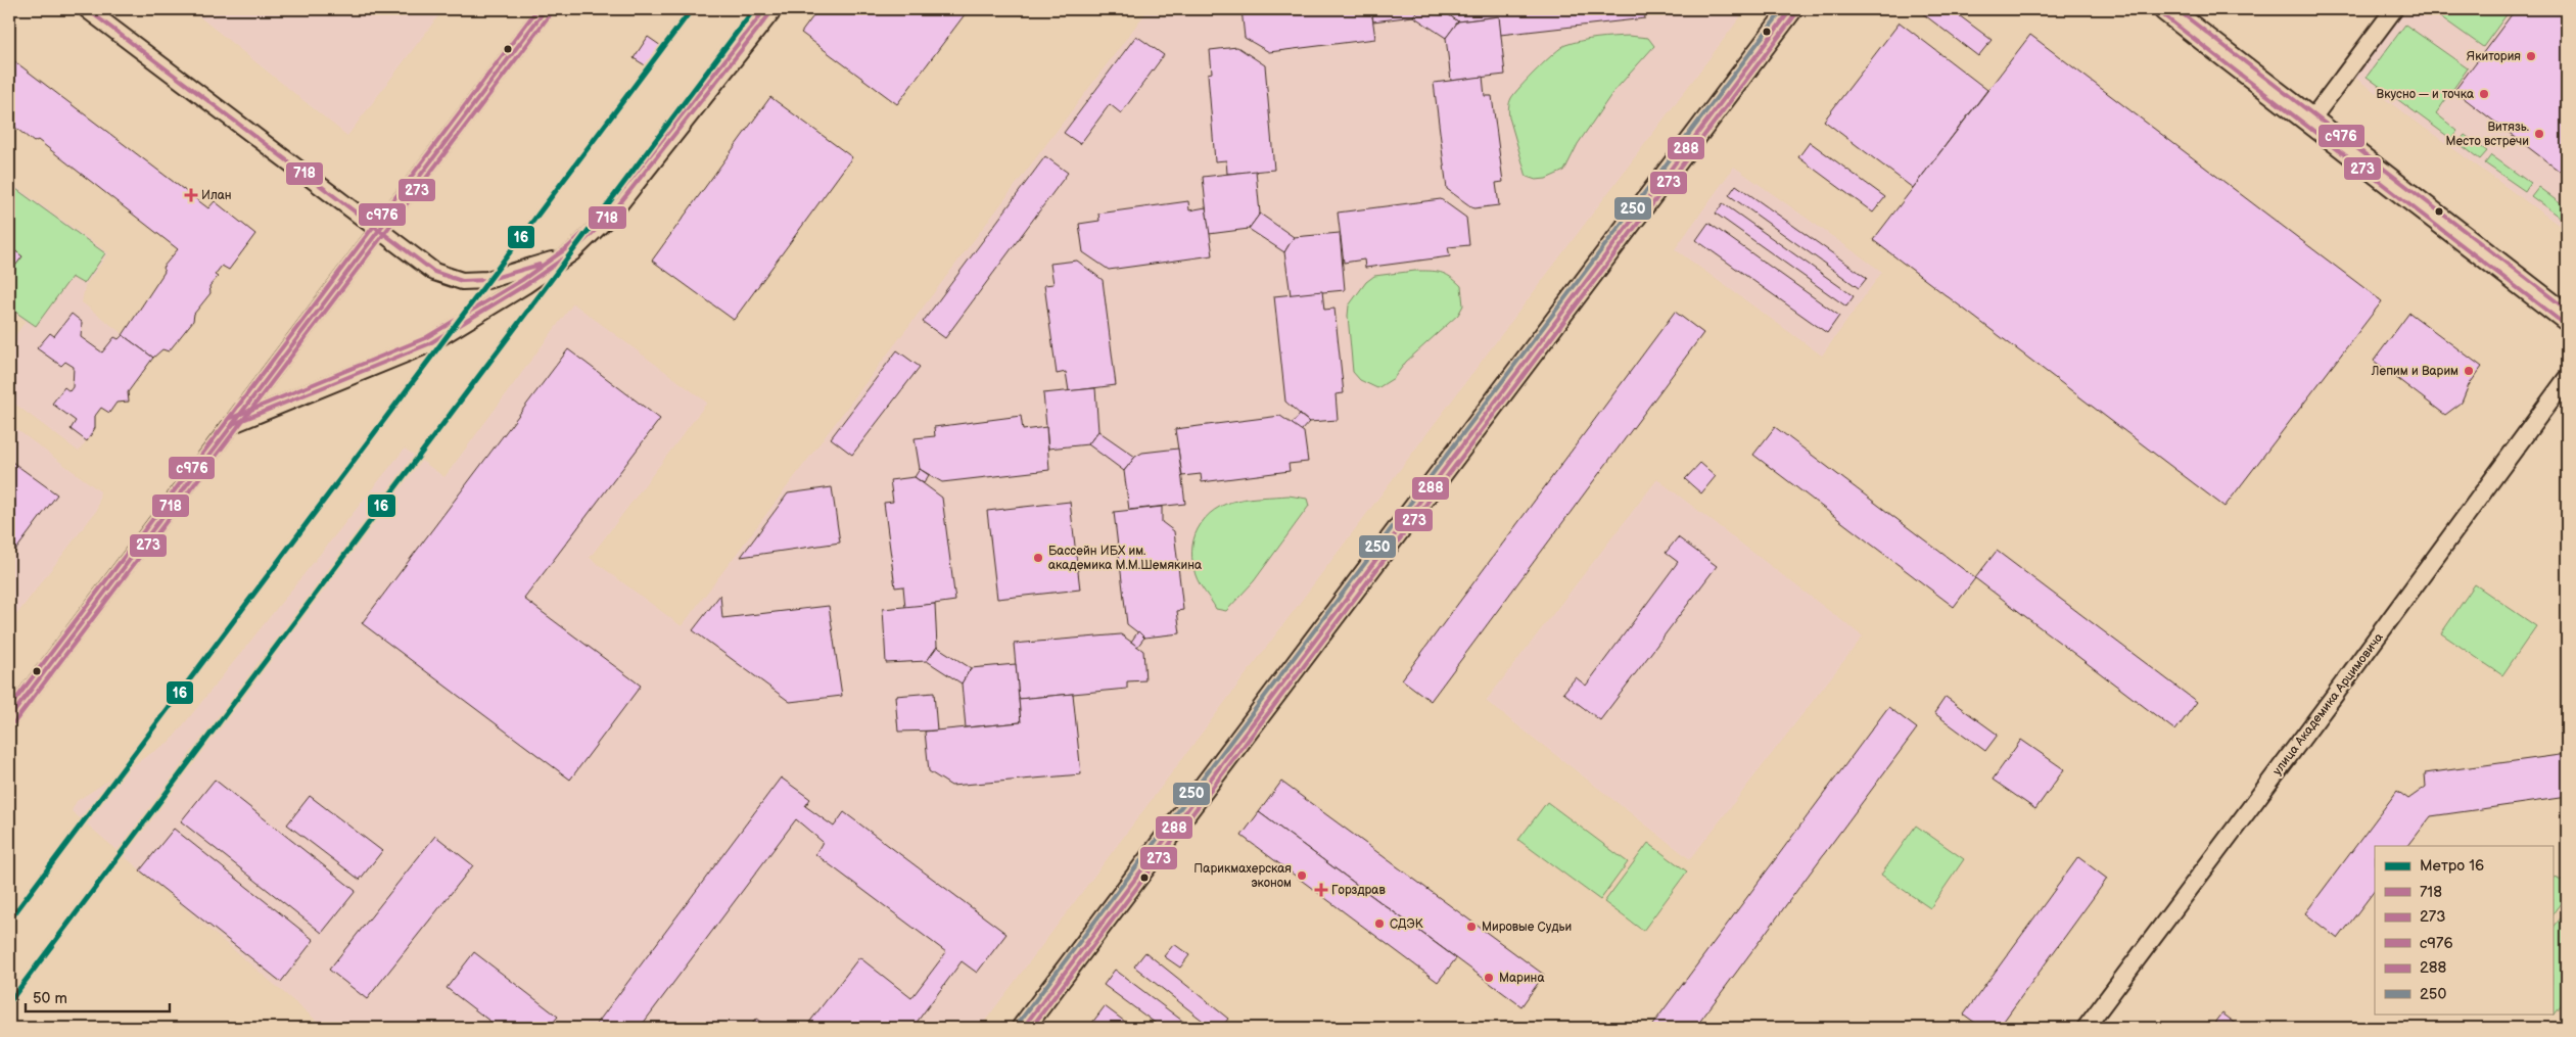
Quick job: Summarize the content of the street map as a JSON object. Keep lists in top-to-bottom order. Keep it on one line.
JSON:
{"streets":{"street":["улица Академика Арцимовича"]},"places":{"other":["Якитория","Вкусно — и точка","Витязь. Место встречи","Лепим и Варим","Бассейн ИБХ им. академика М.М.Шемякина","Парикмахерская эконом","СДЭК","Мировые Судьи","Марина"],"health":["Илан","Горздрав"]},"lines":["metro line 16","transit line 718","transit line с976","transit line 288","transit line 250","transit line 273"],"legend":["Метро 16","718","273","с976","288","250"],"scale_bar":"50 m"}
